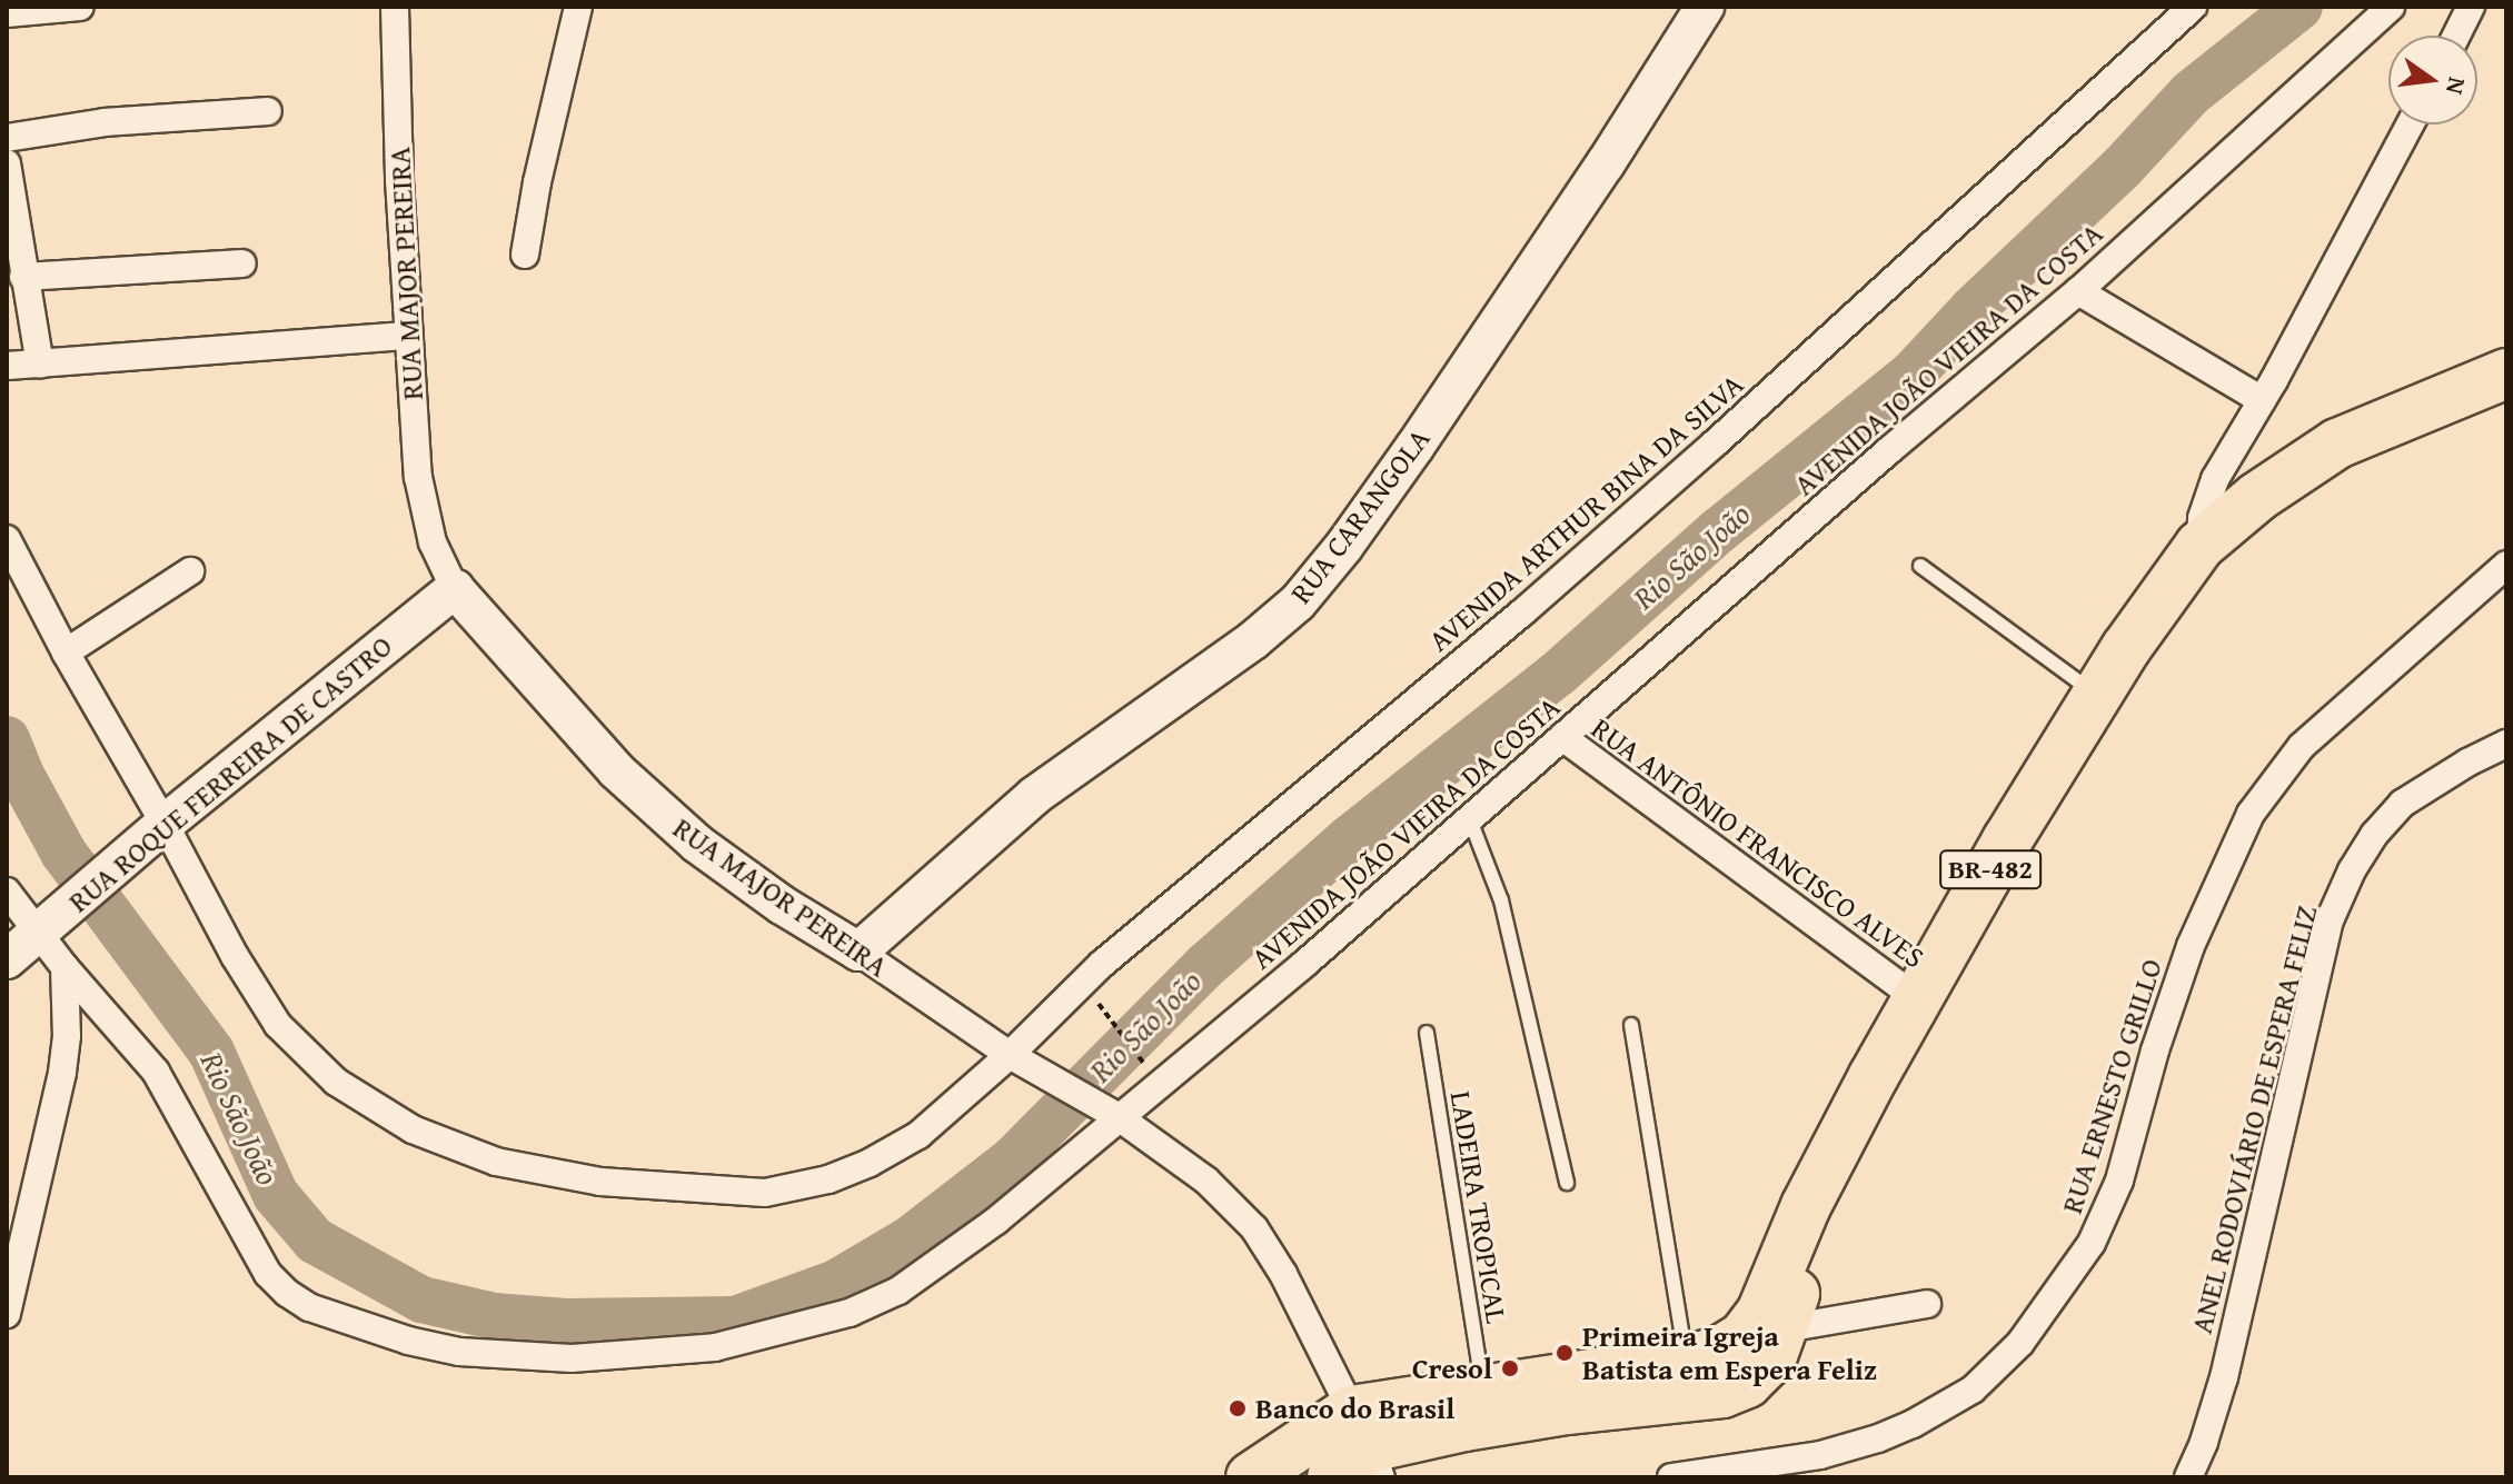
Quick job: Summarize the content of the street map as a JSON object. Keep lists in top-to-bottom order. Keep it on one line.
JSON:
{"streets":{"highway":["BR-482"],"street":["RUA MAJOR PEREIRA","AVENIDA JOÃO VIEIRA DA COSTA","AVENIDA ARTHUR BINA DA SILVA","RUA CARANGOLA","RUA ROQUE FERREIRA DE CASTRO","RUA ANTÔNIO FRANCISCO ALVES","RUA ERNESTO GRILLO","ANEL RODOVIÁRIO DE ESPERA FELIZ"],"lane":["LADEIRA TROPICAL"]},"crossings":[["RUA MAJOR PEREIRA","AVENIDA JOÃO VIEIRA DA COSTA"],["RUA MAJOR PEREIRA","AVENIDA ARTHUR BINA DA SILVA"],["RUA MAJOR PEREIRA","RUA CARANGOLA"],["RUA MAJOR PEREIRA","RUA ROQUE FERREIRA DE CASTRO"],["RUA MAJOR PEREIRA","BR-482"],["AVENIDA JOÃO VIEIRA DA COSTA","RUA ROQUE FERREIRA DE CASTRO"],["AVENIDA JOÃO VIEIRA DA COSTA","RUA ANTÔNIO FRANCISCO ALVES"],["AVENIDA ARTHUR BINA DA SILVA","RUA ROQUE FERREIRA DE CASTRO"],["RUA ANTÔNIO FRANCISCO ALVES","BR-482"],["BR-482","LADEIRA TROPICAL"]],"water":["Rio São João"],"places":["Primeira Igreja Batista em Espera Feliz","Cresol","Banco do Brasil"],"north":"right"}
